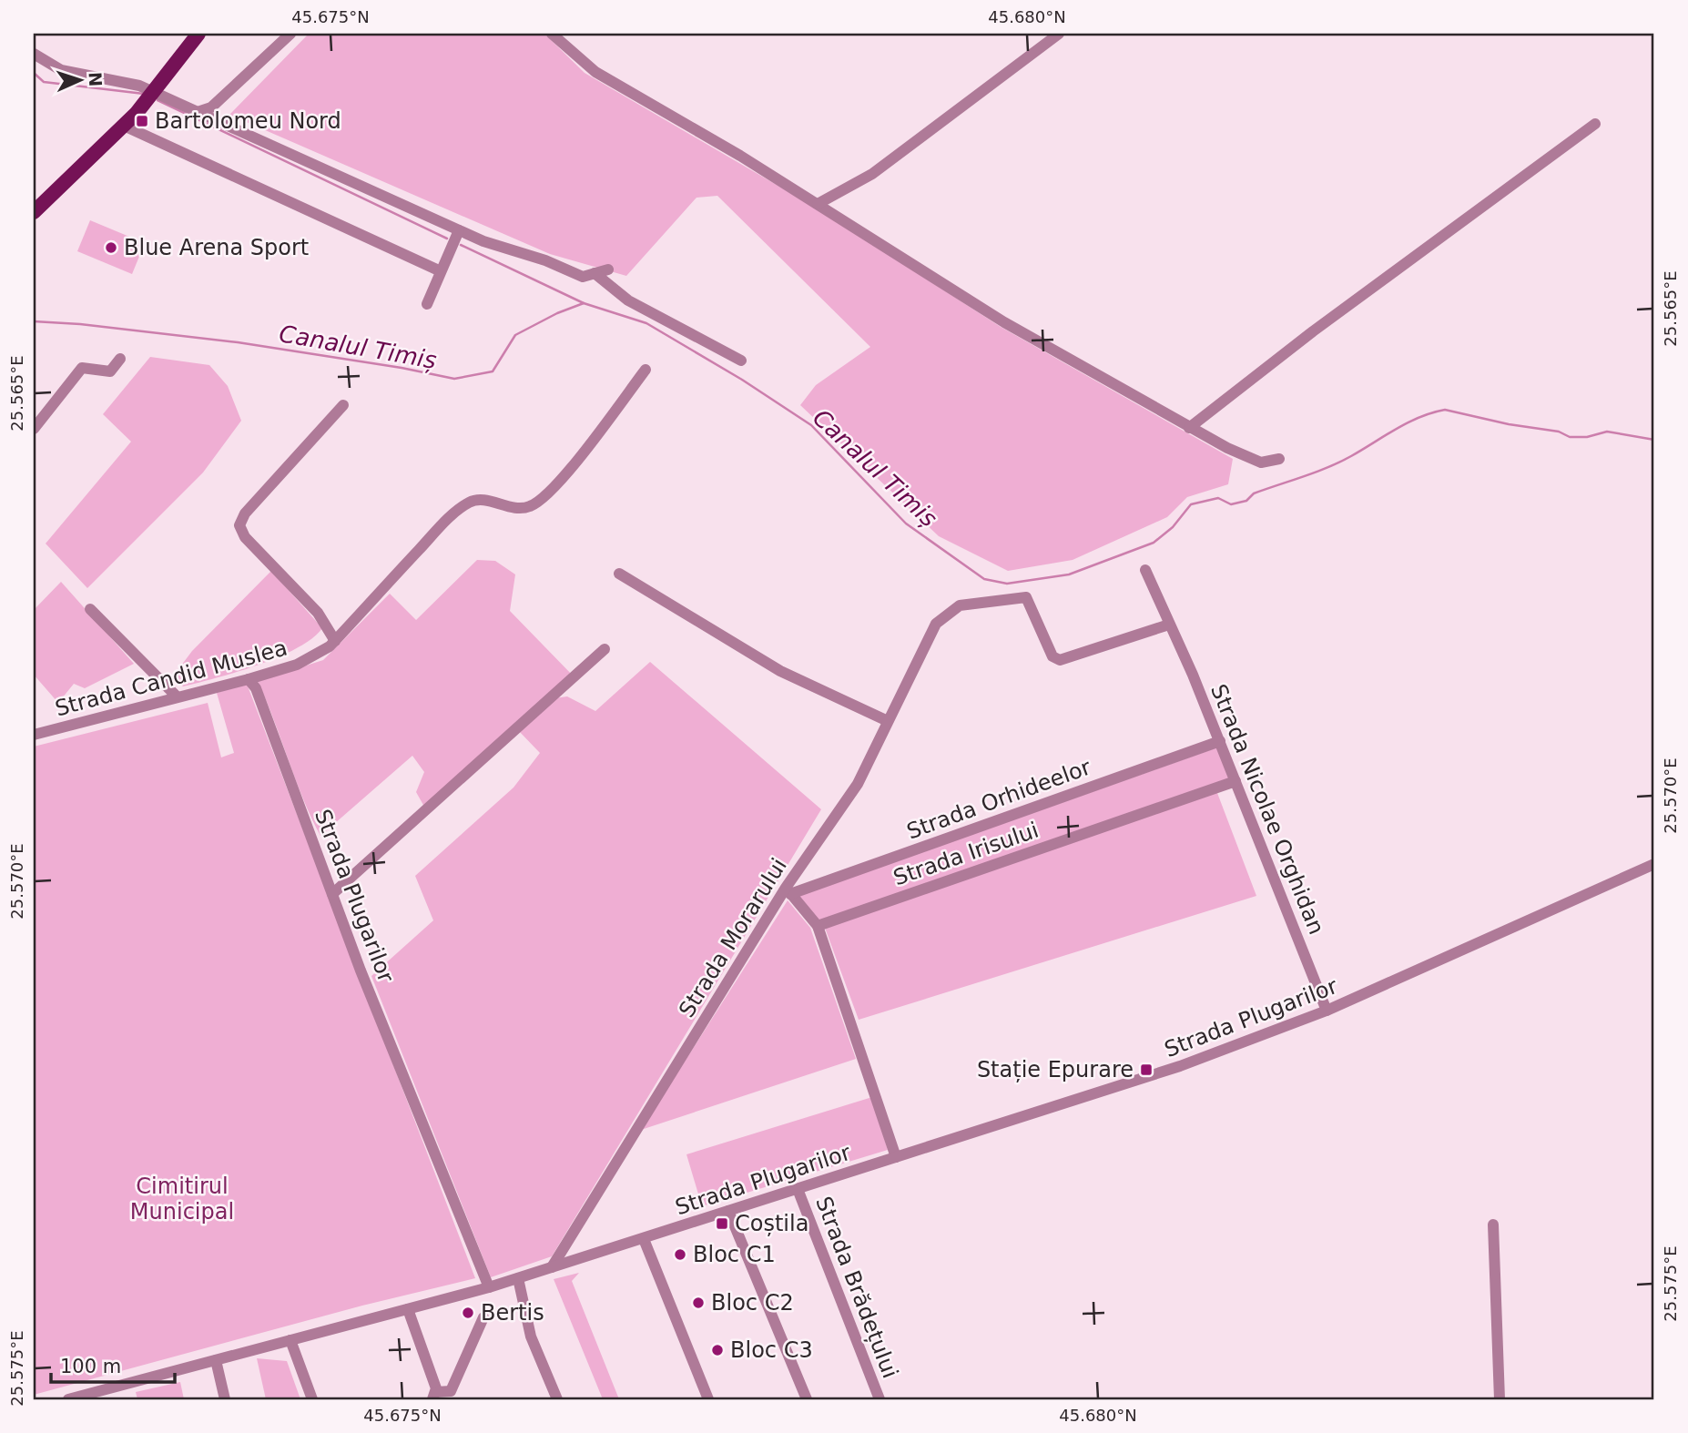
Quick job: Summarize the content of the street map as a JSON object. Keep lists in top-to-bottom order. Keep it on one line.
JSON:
{"streets":{"street":["Strada Candid Muslea","Strada Orhideelor","Strada Nicolae Orghidan","Strada Irisului","Strada Plugarilor","Strada Morarului","Strada Brădețului"]},"crossings":[["Strada Candid Muslea","Strada Plugarilor"],["Strada Orhideelor","Strada Nicolae Orghidan"],["Strada Orhideelor","Strada Morarului"],["Strada Nicolae Orghidan","Strada Irisului"],["Strada Nicolae Orghidan","Strada Plugarilor"],["Strada Nicolae Orghidan","Strada Morarului"],["Strada Plugarilor","Strada Morarului"],["Strada Plugarilor","Strada Brădețului"]],"water":["Canalul Timiș"],"parks":["Cimitirul Municipal"],"places":{"transit":["Bartolomeu Nord","Stație Epurare","Coștila"],"other":["Blue Arena Sport","Bloc C1","Bloc C2","Bertis","Bloc C3"]},"scale_bar":"100 m","north":"right","coordinates":["45.675°N","45.680°N","25.565°E","25.570°E","25.575°E"]}
